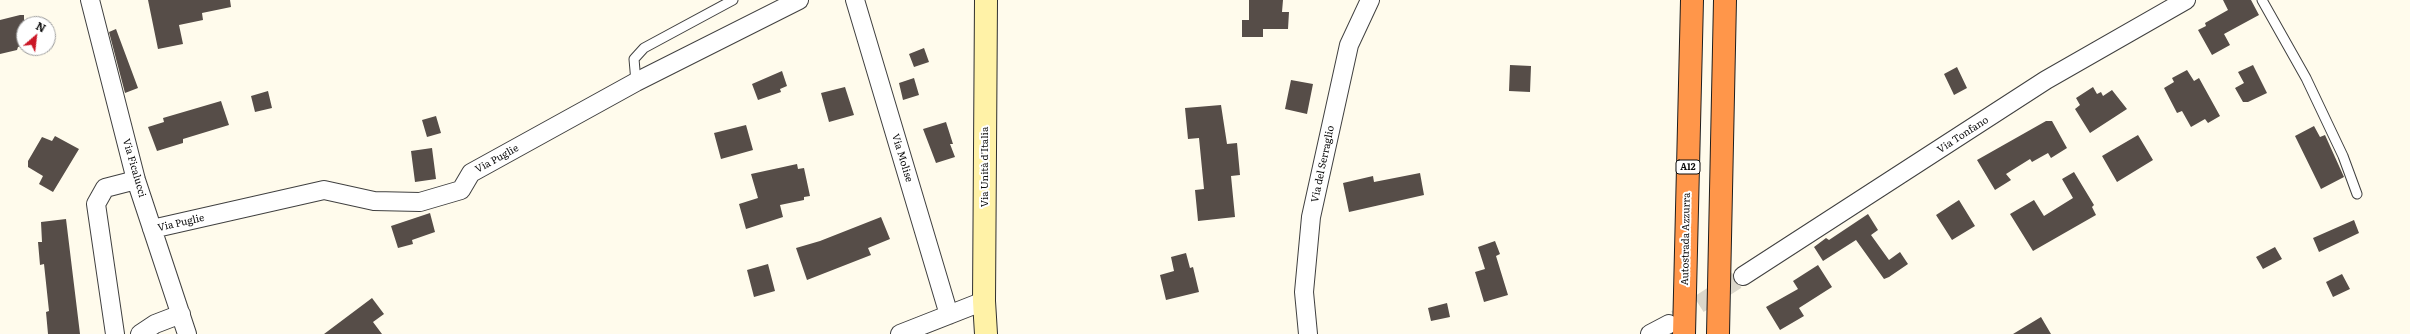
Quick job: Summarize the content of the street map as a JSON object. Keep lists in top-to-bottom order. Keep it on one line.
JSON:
{"streets":{"highway":["A12","Autostrada Azzurra"],"main road":["Via Unità d'Italia"],"street":["Via Tonfano","Via Molise","Via Puglie","Via del Serraglio","Via Ficalucci"]},"crossings":[["Via Puglie","Via Ficalucci"]],"north":"top right"}
